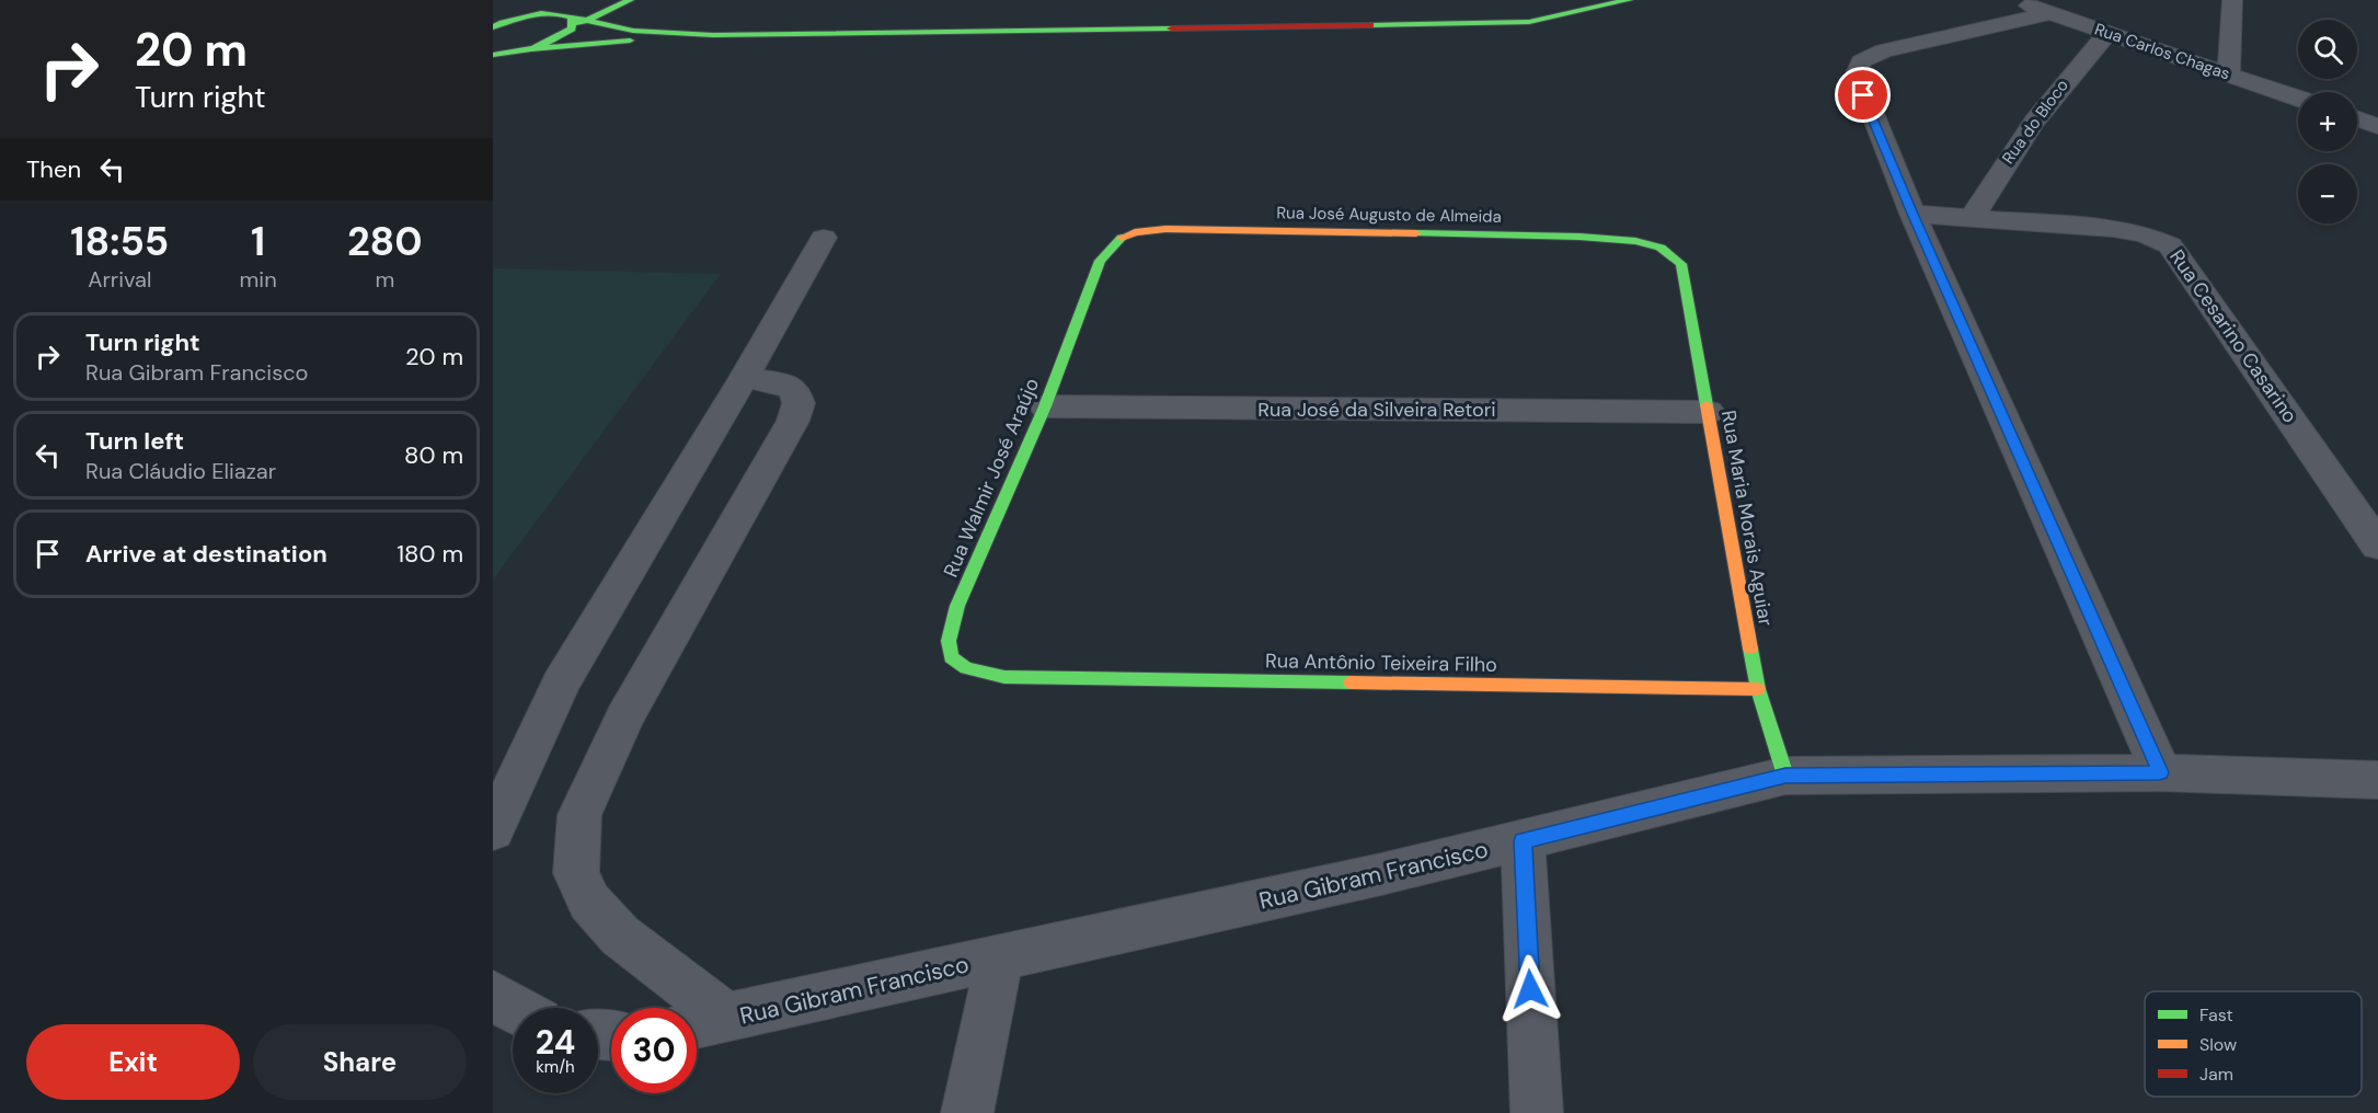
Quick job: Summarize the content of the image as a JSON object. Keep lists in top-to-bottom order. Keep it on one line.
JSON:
{"streets":{"street":["Rua Carlos Chagas","Rua do Bloco","Rua José Augusto de Almeida","Rua Cesarino Casarino","Rua José da Silveira Retori","Rua Walmir José Araújo","Rua Maria Morais Aguiar","Rua Antônio Teixeira Filho","Rua Gibram Francisco"]},"crossings":[["Rua Carlos Chagas","Rua do Bloco"],["Rua do Bloco","Rua Cesarino Casarino"],["Rua José Augusto de Almeida","Rua Walmir José Araújo"],["Rua José Augusto de Almeida","Rua Maria Morais Aguiar"],["Rua José da Silveira Retori","Rua Walmir José Araújo"],["Rua José da Silveira Retori","Rua Maria Morais Aguiar"],["Rua Walmir José Araújo","Rua Antônio Teixeira Filho"],["Rua Maria Morais Aguiar","Rua Antônio Teixeira Filho"],["Rua Maria Morais Aguiar","Rua Gibram Francisco"]],"legend":["Fast","Slow","Jam"],"page":{"turn":["20 m","Turn right"],"map_buttons":["+","−"],"then":"Then","eta":["18:55","Arrival","1","min","280","m"],"list":[{"name":"Turn right","note":"Rua Gibram Francisco","value":"20 m"},{"name":"Turn left","note":"Rua Cláudio Eliazar","value":"80 m"},{"name":"Arrive at destination","value":"180 m"}],"speed":"24 km/h","limit":"30","buttons":["Exit","Share"]}}
